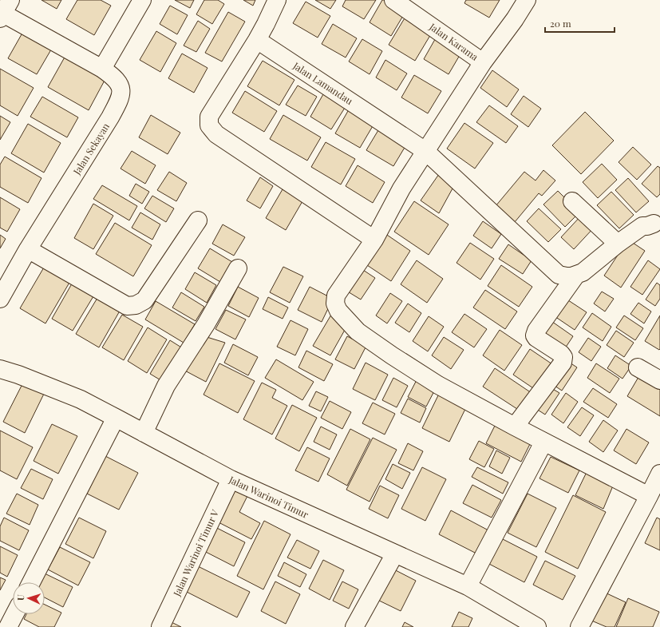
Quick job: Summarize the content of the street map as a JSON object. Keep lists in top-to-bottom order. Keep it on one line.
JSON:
{"streets":{"street":["Jalan Karama","Jalan Lamandau","Jalan Sekayan","Jalan Warinoi Timur","Jalan Warinoi Timur V"]},"crossings":[["Jalan Warinoi Timur","Jalan Warinoi Timur V"]],"scale_bar":"20 m","north":"left"}
